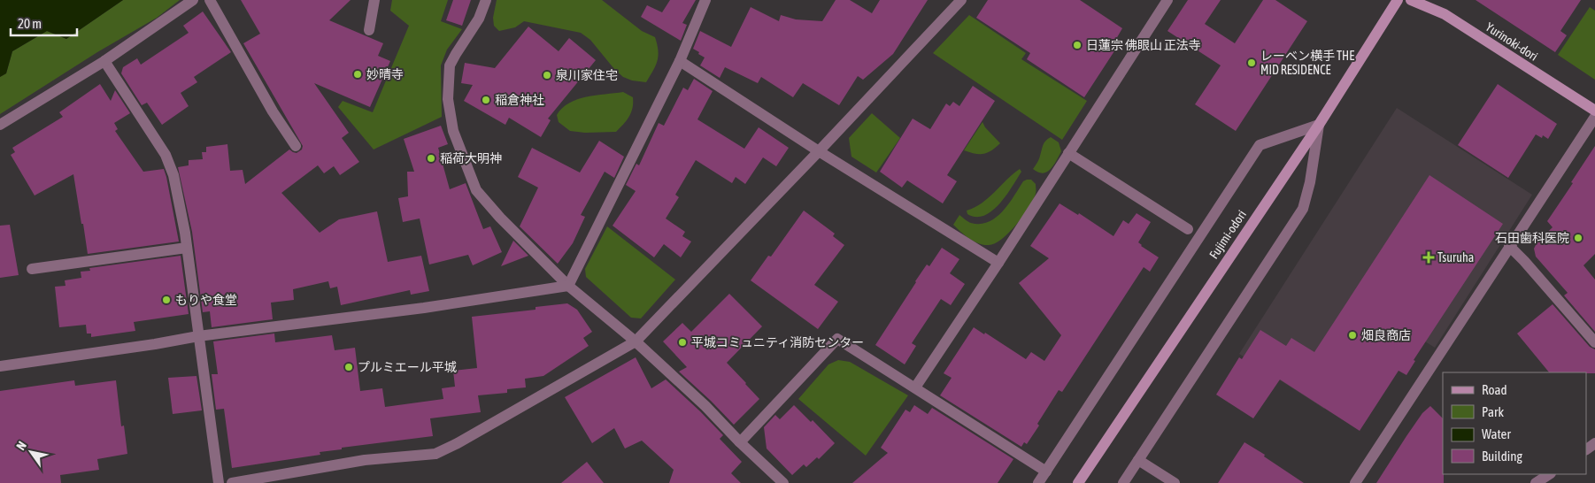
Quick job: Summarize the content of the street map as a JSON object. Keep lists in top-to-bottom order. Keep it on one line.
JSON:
{"streets":{"street":["Yurinoki-dori","Fujimi-odori"]},"places":{"other":["日蓮宗 佛眼山 正法寺","レーベン横手 THE MID RESIDENCE","妙晴寺","泉川家住宅","稲倉神社","稲荷大明神","石田歯科医院","もりや食堂","畑良商店","平城コミュニティ消防センター","プルミエール平城"],"health":["Tsuruha"]},"legend":["Road","Park","Water","Building"],"scale_bar":"20 m","north":"top left"}
